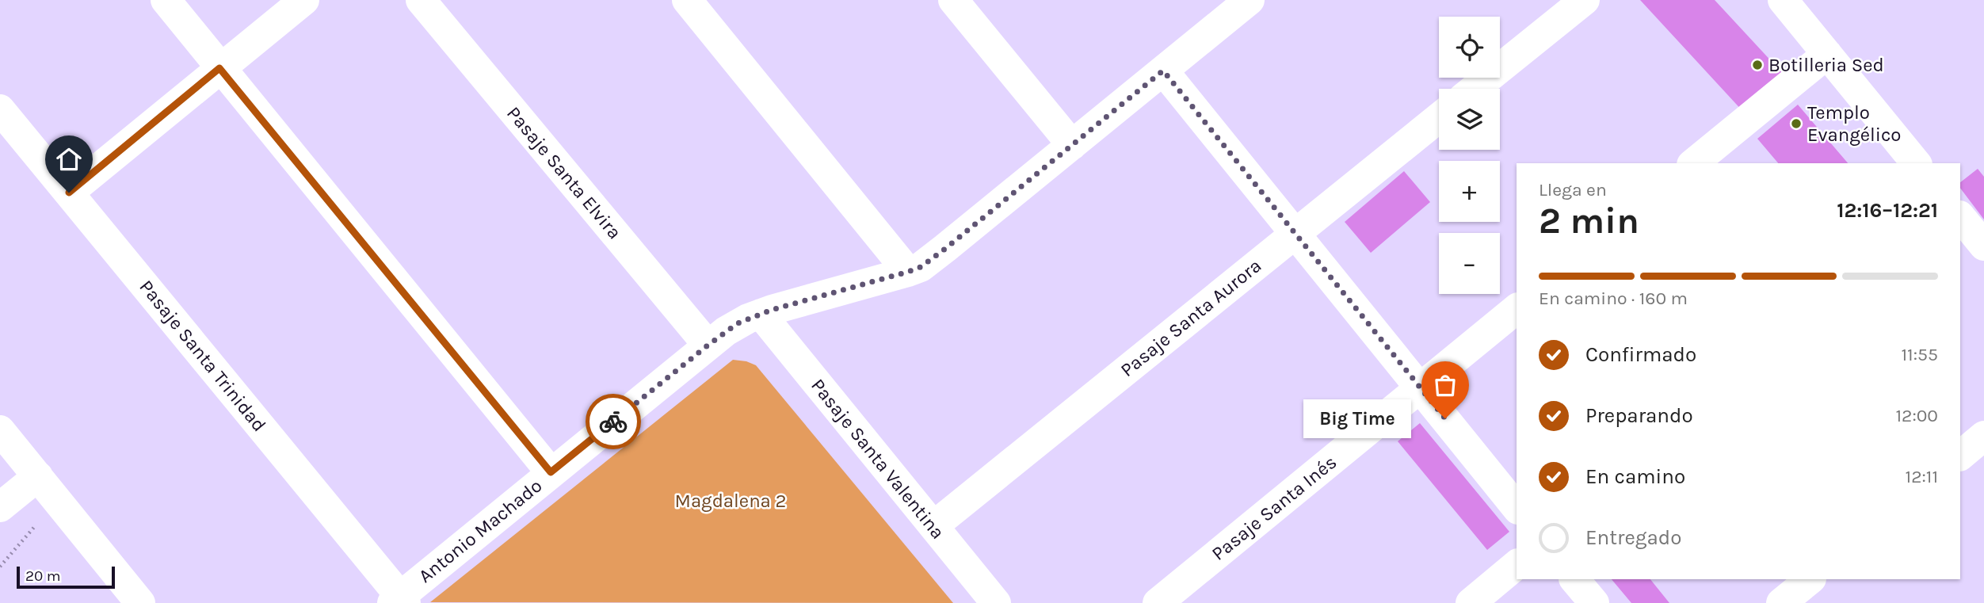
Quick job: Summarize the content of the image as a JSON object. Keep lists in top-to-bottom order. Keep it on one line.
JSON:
{"streets":{"street":["Pasaje Santa Elvira","Pasaje Santa Aurora","Pasaje Santa Trinidad","Pasaje Santa Valentina","Pasaje Santa Inés","Antonio Machado"]},"crossings":[["Pasaje Santa Elvira","Antonio Machado"],["Pasaje Santa Aurora","Pasaje Santa Valentina"],["Pasaje Santa Trinidad","Antonio Machado"],["Pasaje Santa Valentina","Antonio Machado"]],"parks":["Magdalena 2"],"places":["Botilleria Sed","Templo Evangélico","Big Time"],"scale_bar":"20 m","page":{"map_buttons":["+","−"],"heading":["2 min","Llega en","12:16–12:21"],"bar":"En camino · 160 m","list":[["Confirmado","11:55"],["Preparando","12:00"],["En camino","12:11"],"Entregado"],"bubble":"Big Time","scale":"20 m"}}
